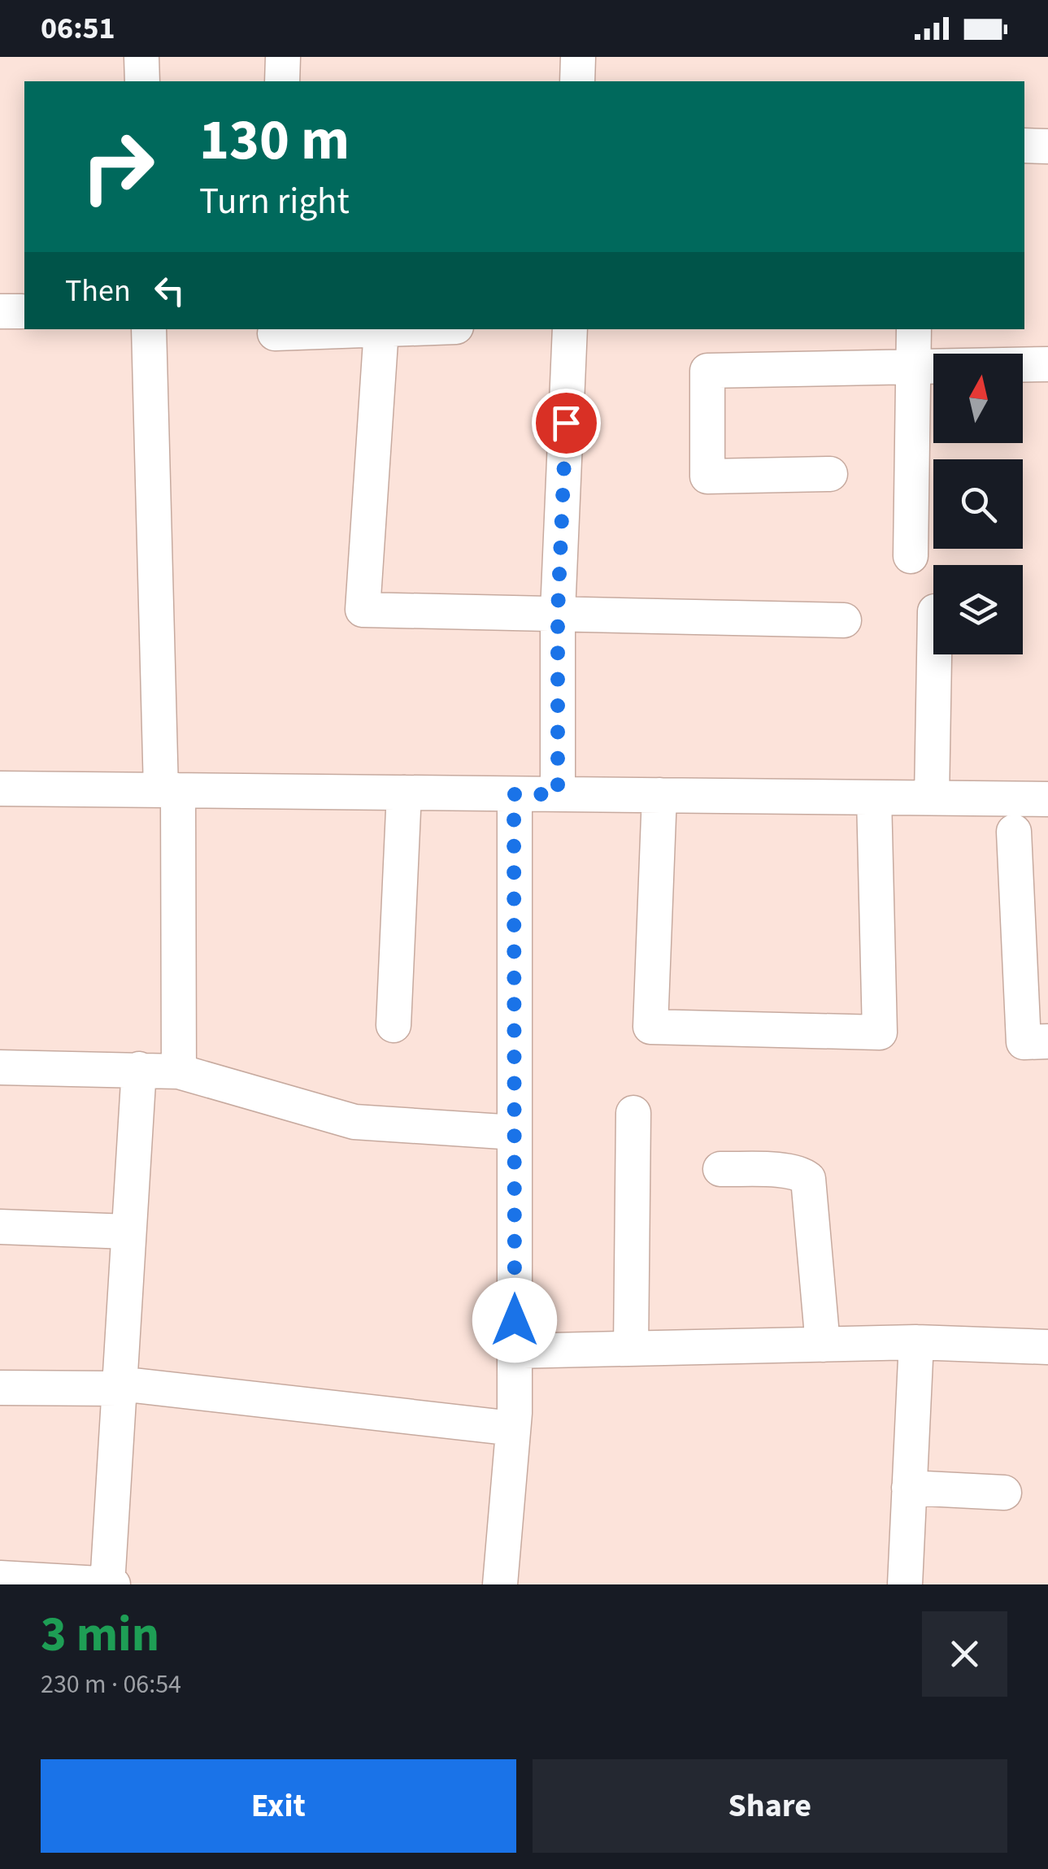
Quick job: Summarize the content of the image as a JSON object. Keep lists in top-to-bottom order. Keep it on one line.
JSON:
{"north":"top","page":{"status":"06:51","turn":["130 m","Turn right"],"then":"Then","heading":["3 min","230 m · 06:54"],"buttons":["Exit","Share"]}}
